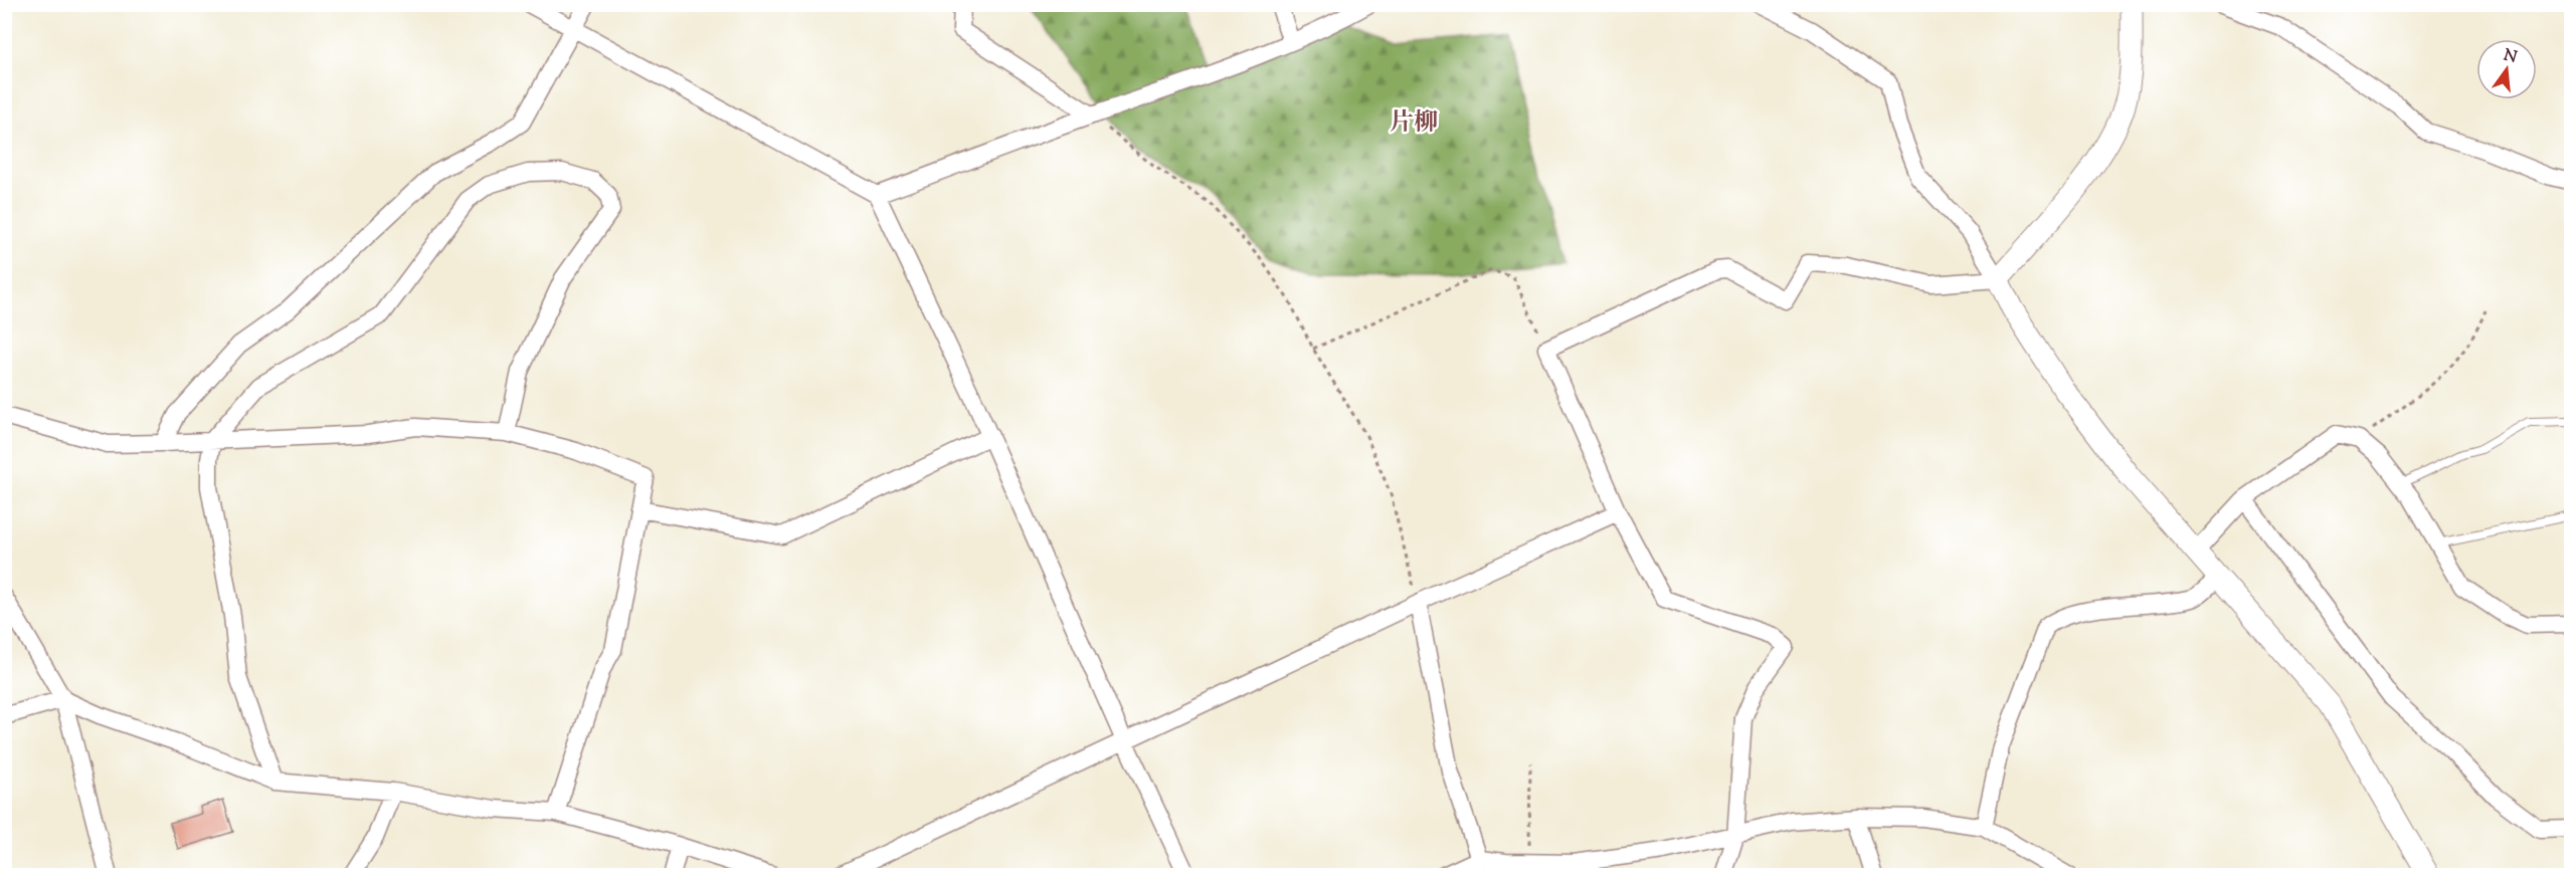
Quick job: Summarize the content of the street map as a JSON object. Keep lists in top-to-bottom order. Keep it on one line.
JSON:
{"districts":["片柳"],"north":"top"}
